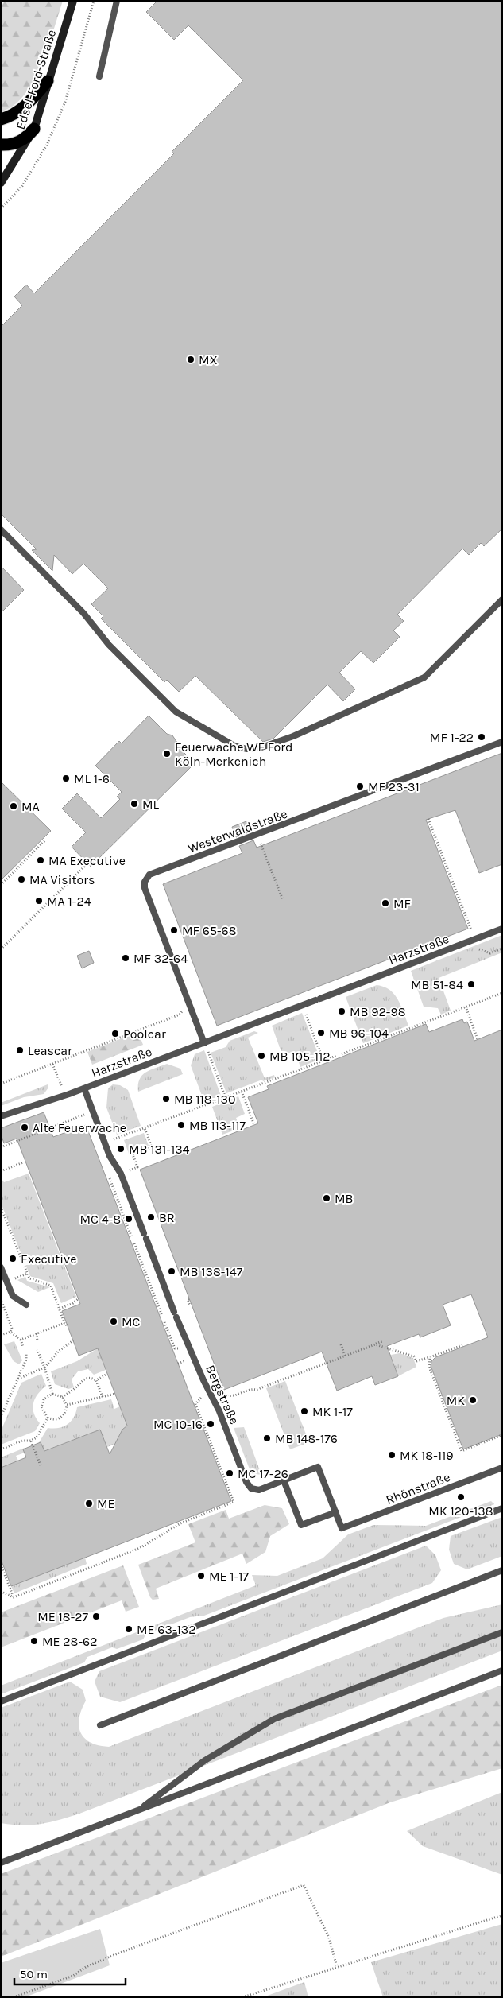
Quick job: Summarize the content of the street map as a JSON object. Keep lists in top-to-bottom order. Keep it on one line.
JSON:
{"streets":{"street":["Edsel-Ford-Straße"],"lane":["Westerwaldstraße","Harzstraße","Bergstraße","Rhönstraße"]},"crossings":[["Westerwaldstraße","Harzstraße"],["Harzstraße","Bergstraße"]],"places":["MX","MF 1-22","Feuerwache WF Ford Köln-Merkenich","ML 1-6","MF 23-31","ML","MA","MA Executive","MA Visitors","MA 1-24","MF","MF 65-68","MF 32-64","MB 51-84","MB 92-98","MB 96-104","Poolcar","Leascar","MB 105-112","MB 118-130","MB 113-117","Alte Feuerwache","MB 131-134","MB","BR","MC 4-8","Executive","MB 138-147","MC","MK","MK 1-17","MC 10-16","MB 148-176","MK 18-119","MC 17-26","MK 120-138","ME","ME 1-17","ME 18-27","ME 63-132","ME 28-62"],"scale_bar":"50 m"}
